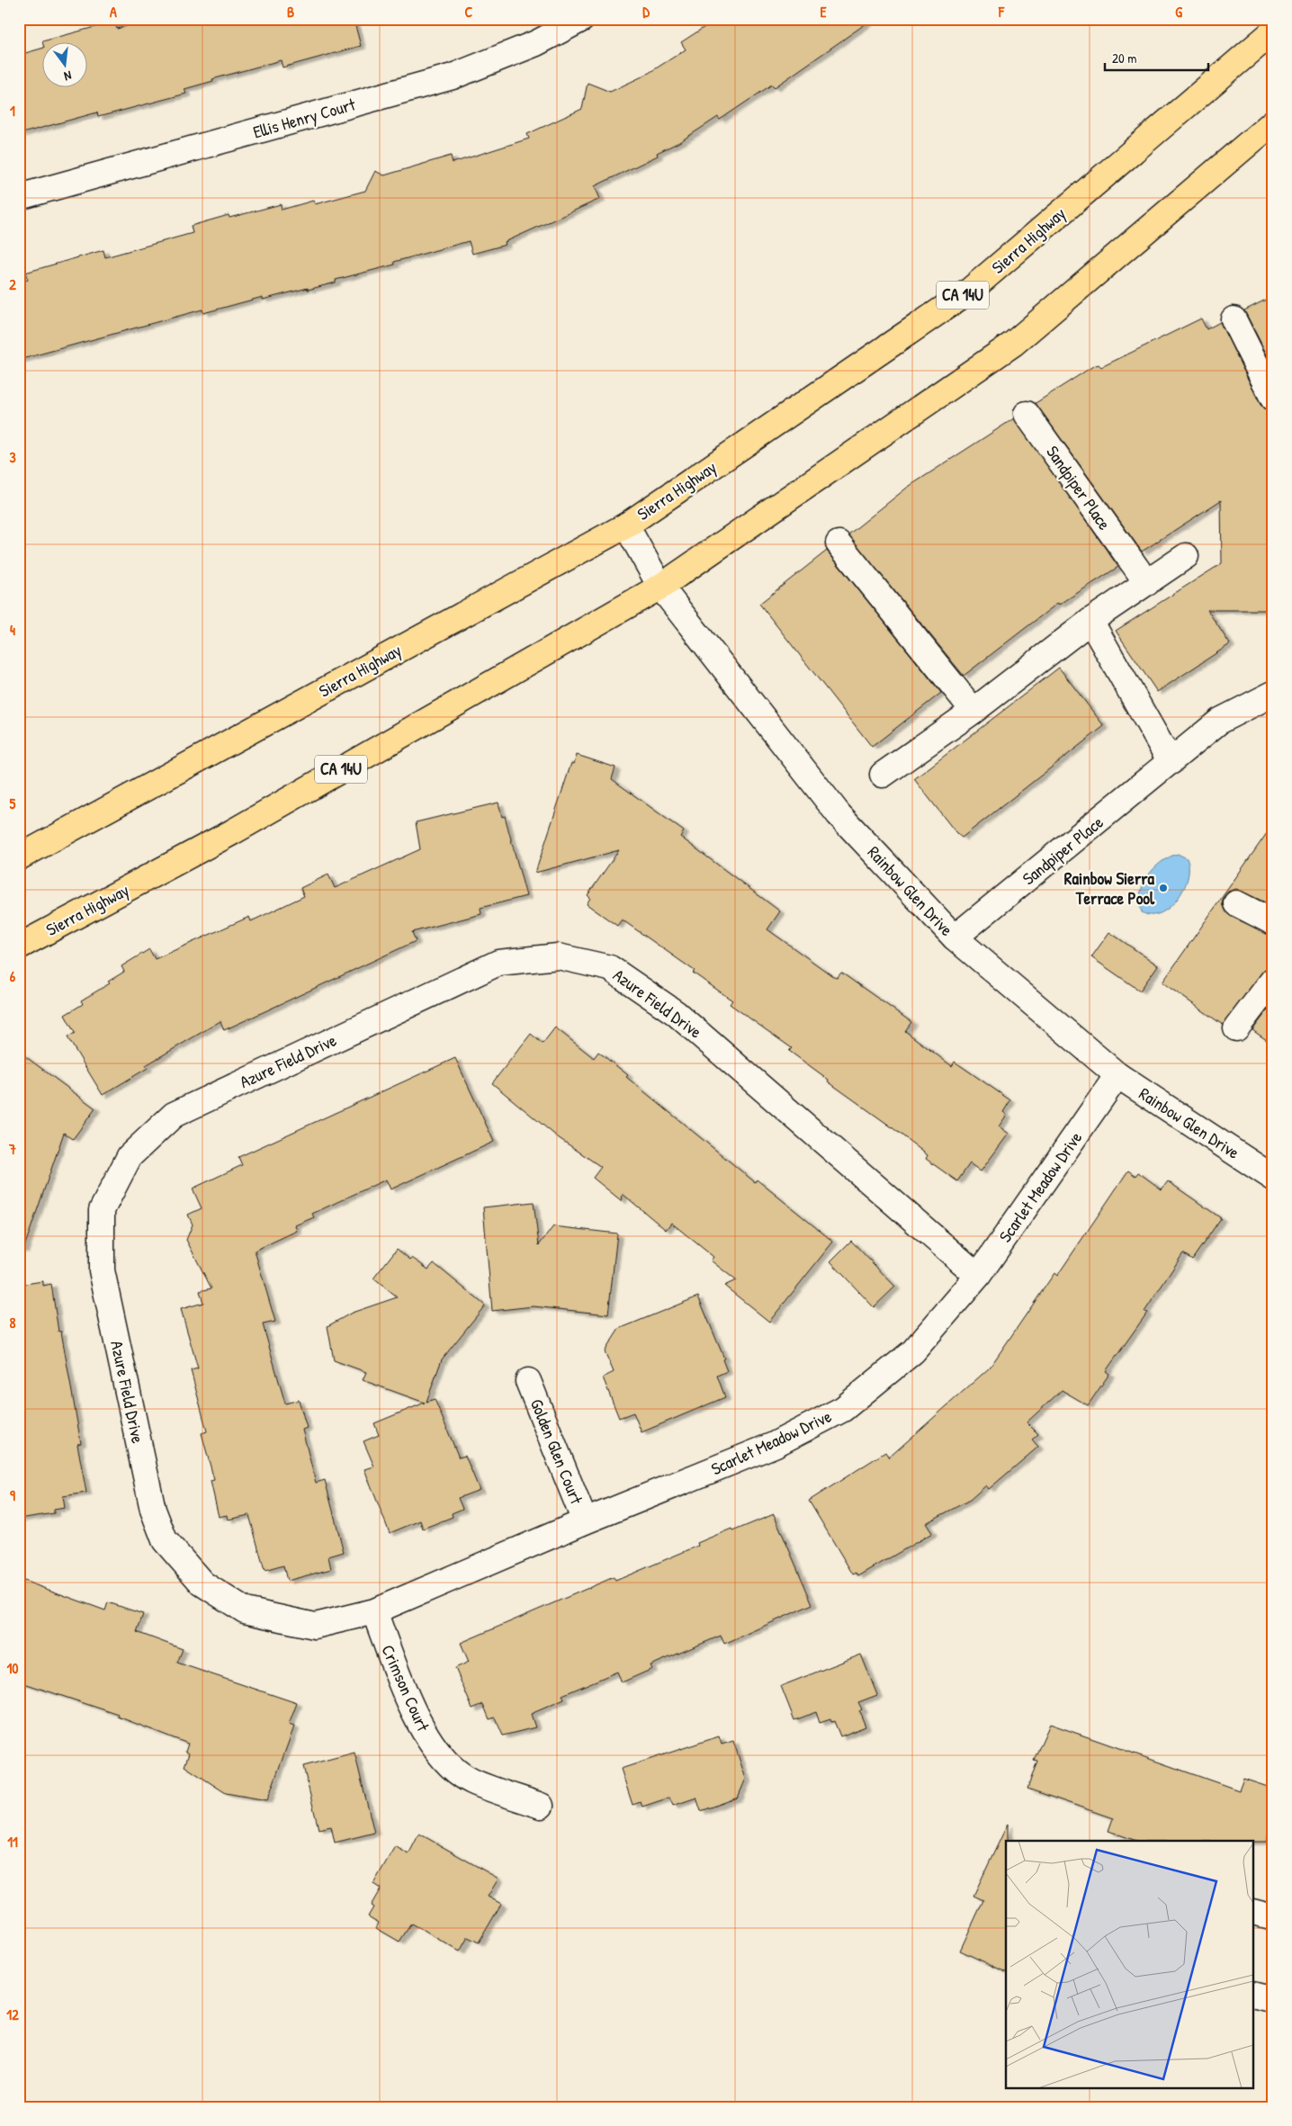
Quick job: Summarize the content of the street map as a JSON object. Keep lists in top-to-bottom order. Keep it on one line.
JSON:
{"streets":{"main road":["Sierra Highway","CA 14U"],"street":["Ellis Henry Court","Sandpiper Place","Rainbow Glen Drive","Azure Field Drive","Scarlet Meadow Drive","Golden Glen Court","Crimson Court"]},"crossings":[["Sierra Highway","Rainbow Glen Drive"],["Sandpiper Place","Rainbow Glen Drive"],["Rainbow Glen Drive","Scarlet Meadow Drive"],["Azure Field Drive","Scarlet Meadow Drive"],["Azure Field Drive","Crimson Court"],["Scarlet Meadow Drive","Golden Glen Court"],["Scarlet Meadow Drive","Crimson Court"]],"places":["Rainbow Sierra Terrace Pool"],"scale_bar":"20 m","north":"bottom","grid":{"columns":["A","B","C","D","E","F","G"],"rows":["1","2","3","4","5","6","7","8","9","10","11","12"]}}
